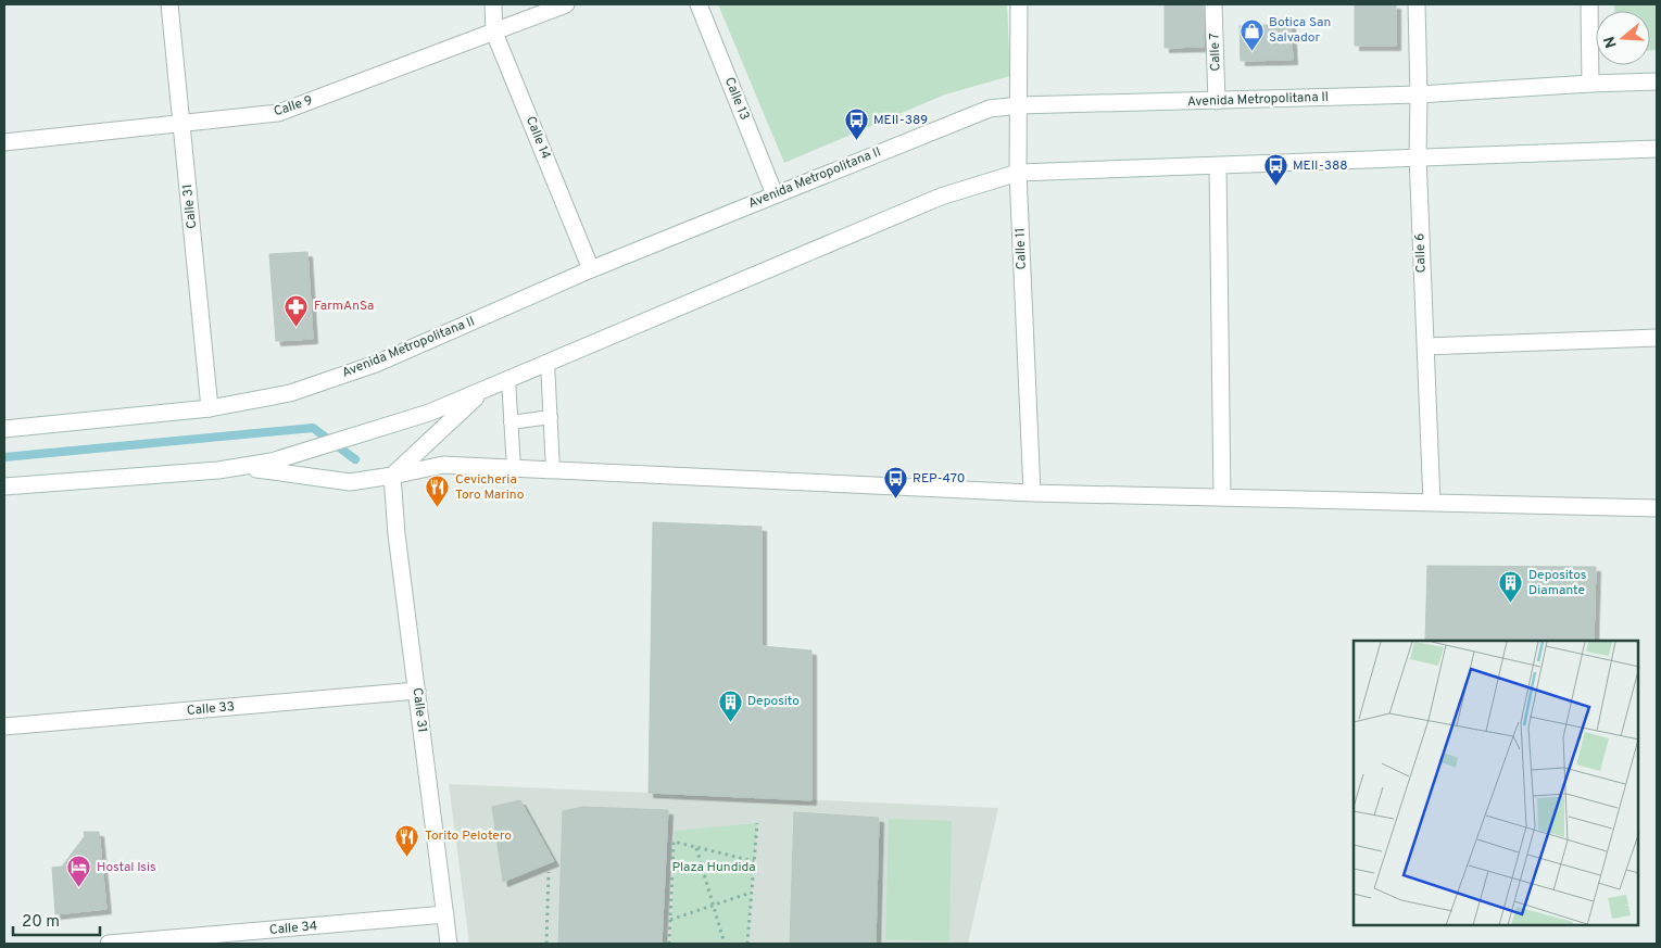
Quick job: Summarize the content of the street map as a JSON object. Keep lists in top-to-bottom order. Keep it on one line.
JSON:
{"streets":{"street":["Calle 7","Calle 13","Avenida Metropolitana II","Calle 9","Calle 14","Calle 31","Calle 11","Calle 6","Calle 33","Calle 34"]},"crossings":[["Calle 7","Avenida Metropolitana II"],["Calle 13","Avenida Metropolitana II"],["Avenida Metropolitana II","Calle 14"],["Avenida Metropolitana II","Calle 31"],["Avenida Metropolitana II","Calle 11"],["Avenida Metropolitana II","Calle 6"],["Calle 9","Calle 14"],["Calle 9","Calle 31"],["Calle 31","Calle 33"],["Calle 31","Calle 34"]],"parks":["Plaza Hundida"],"places":{"shop":["Botica San Salvador"],"bus stop":["MEII-389","MEII-388","REP-470"],"pharmacy":["FarmAnSa"],"restaurant":["Cevicheria Toro Marino","Torito Pelotero"],"building":["Depositos Diamante","Deposito"],"hotel":["Hostal Isis"]},"scale_bar":"20 m","north":"left"}
